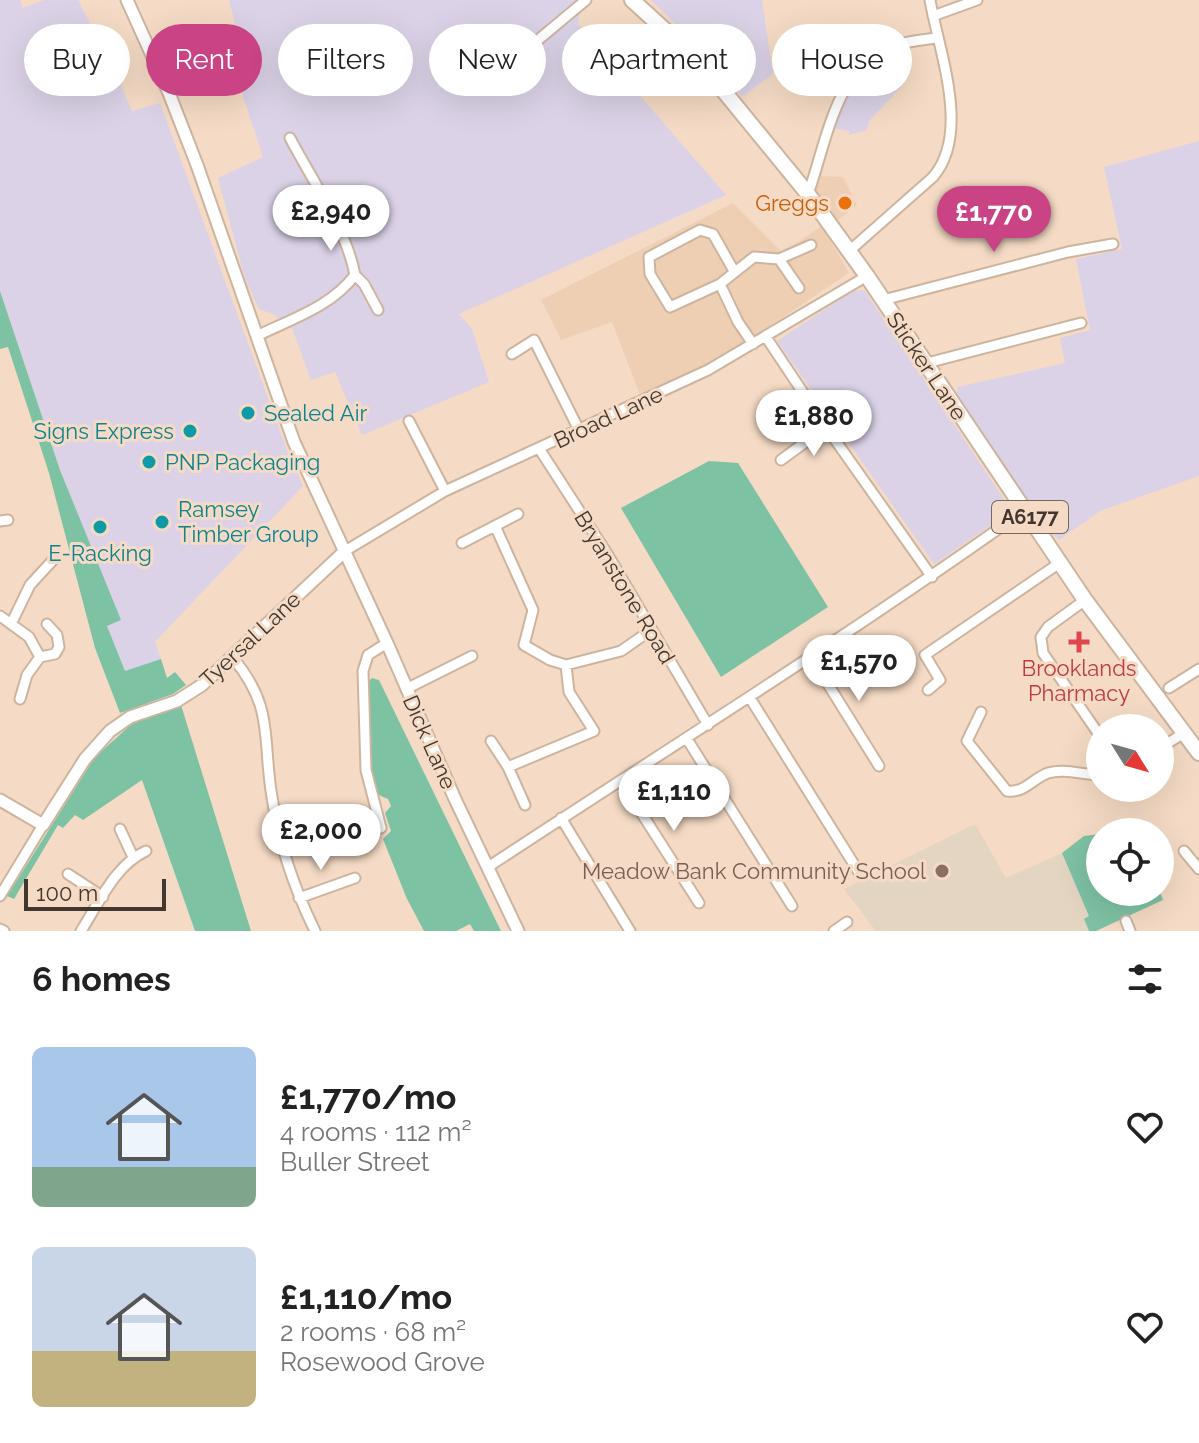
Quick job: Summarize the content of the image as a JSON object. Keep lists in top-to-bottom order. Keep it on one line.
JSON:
{"streets":{"highway":["Sticker Lane","A6177"],"street":["Broad Lane","Bryanstone Road","Tyersal Lane","Dick Lane"]},"crossings":[["Sticker Lane","Broad Lane"],["Broad Lane","Bryanstone Road"],["Broad Lane","Tyersal Lane"],["Broad Lane","Dick Lane"],["Tyersal Lane","Dick Lane"]],"places":{"other":["Greggs","Sealed Air","Signs Express","PNP Packaging","Ramsey Timber Group","E-Racking","Meadow Bank Community School"],"health":["Brooklands Pharmacy"]},"scale_bar":"100 m","north":"bottom right","page":{"chip":["Buy","Rent","Filters","New","Apartment","House"],"price":["£2,940","£1,770","£1,880","£1,570","£1,110","£2,000"],"scale":"100 m","heading":"6 homes","list":[{"name":"£1,770/mo","note":"4 rooms · 112 m² · Buller Street"},{"name":"£1,110/mo","note":"2 rooms · 68 m² · Rosewood Grove"}]}}
